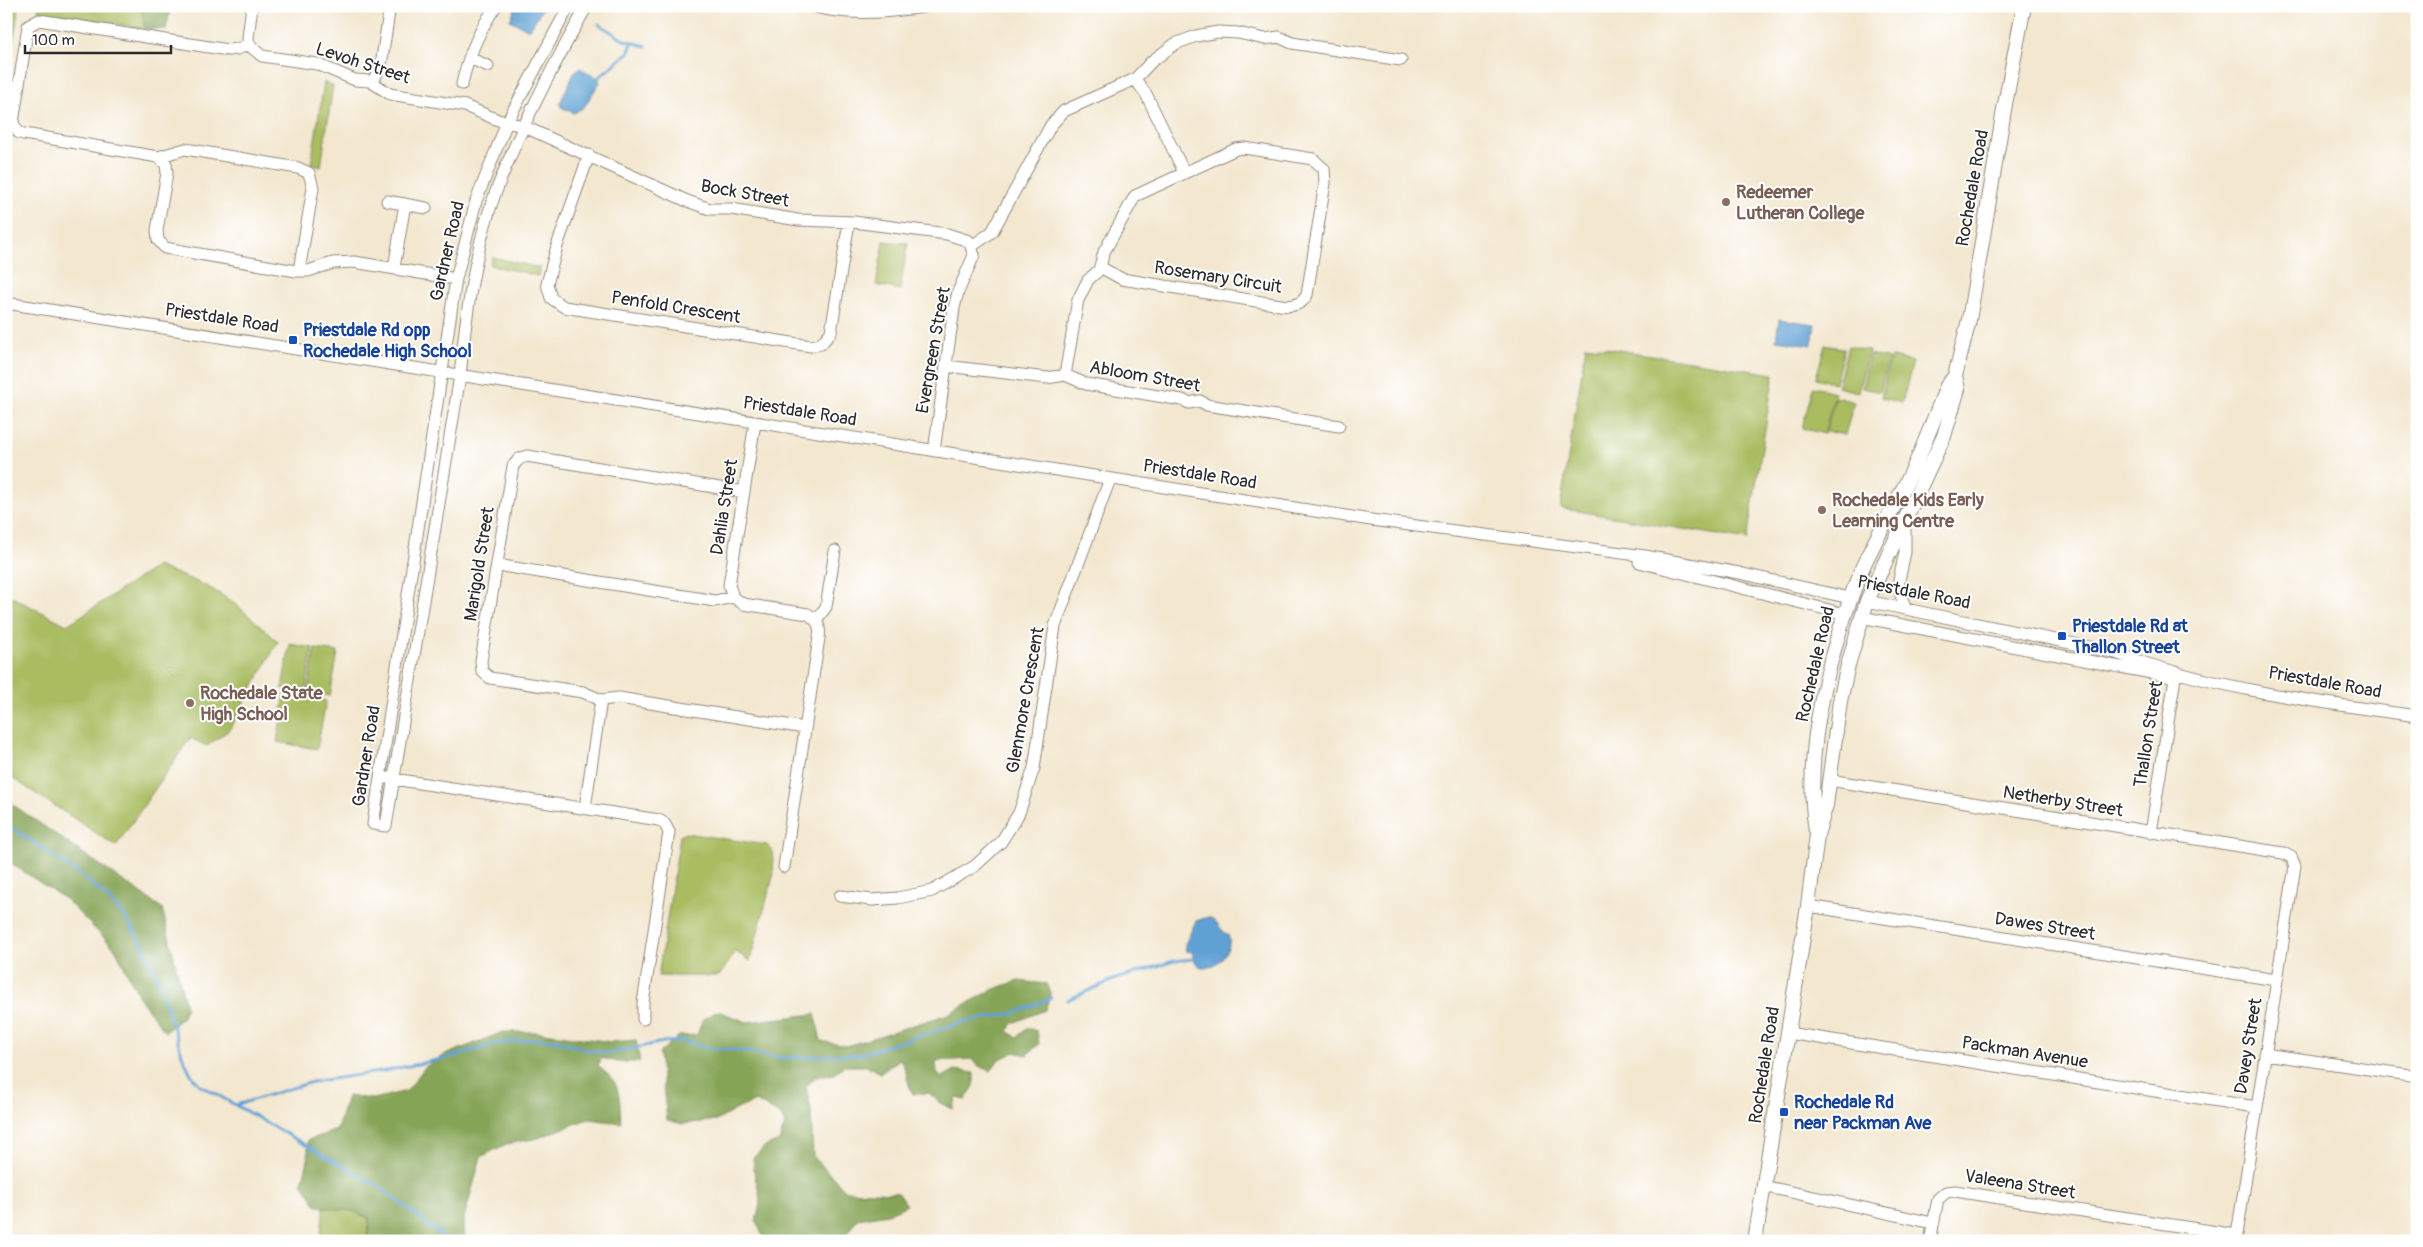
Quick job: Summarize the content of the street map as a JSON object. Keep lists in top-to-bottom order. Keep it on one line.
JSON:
{"streets":{"main road":["Rochedale Road","Priestdale Road"],"street":["Levoh Street","Bock Street","Gardner Road","Rosemary Circuit","Penfold Crescent","Evergreen Street","Abloom Street","Dahlia Street","Marigold Street","Glenmore Crescent","Thallon Street","Netherby Street","Dawes Street","Davey Street","Packman Avenue","Valeena Street"]},"crossings":[["Levoh Street","Bock Street"],["Levoh Street","Gardner Road"],["Rochedale Road","Priestdale Road"],["Rochedale Road","Netherby Street"],["Rochedale Road","Dawes Street"],["Rochedale Road","Packman Avenue"],["Bock Street","Gardner Road"],["Bock Street","Penfold Crescent"],["Bock Street","Evergreen Street"],["Gardner Road","Priestdale Road"],["Rosemary Circuit","Abloom Street"],["Priestdale Road","Evergreen Street"],["Priestdale Road","Dahlia Street"],["Priestdale Road","Glenmore Crescent"],["Priestdale Road","Thallon Street"],["Evergreen Street","Abloom Street"],["Dahlia Street","Marigold Street"],["Thallon Street","Netherby Street"],["Netherby Street","Davey Street"],["Dawes Street","Davey Street"],["Davey Street","Packman Avenue"],["Davey Street","Valeena Street"]],"places":{"other":["Redeemer Lutheran College","Rochedale Kids Early Learning Centre","Rochedale State High School"],"transit":["Priestdale Rd opp Rochedale High School","Priestdale Rd at Thallon Street","Rochedale Rd near Packman Ave"]},"scale_bar":"100 m"}
